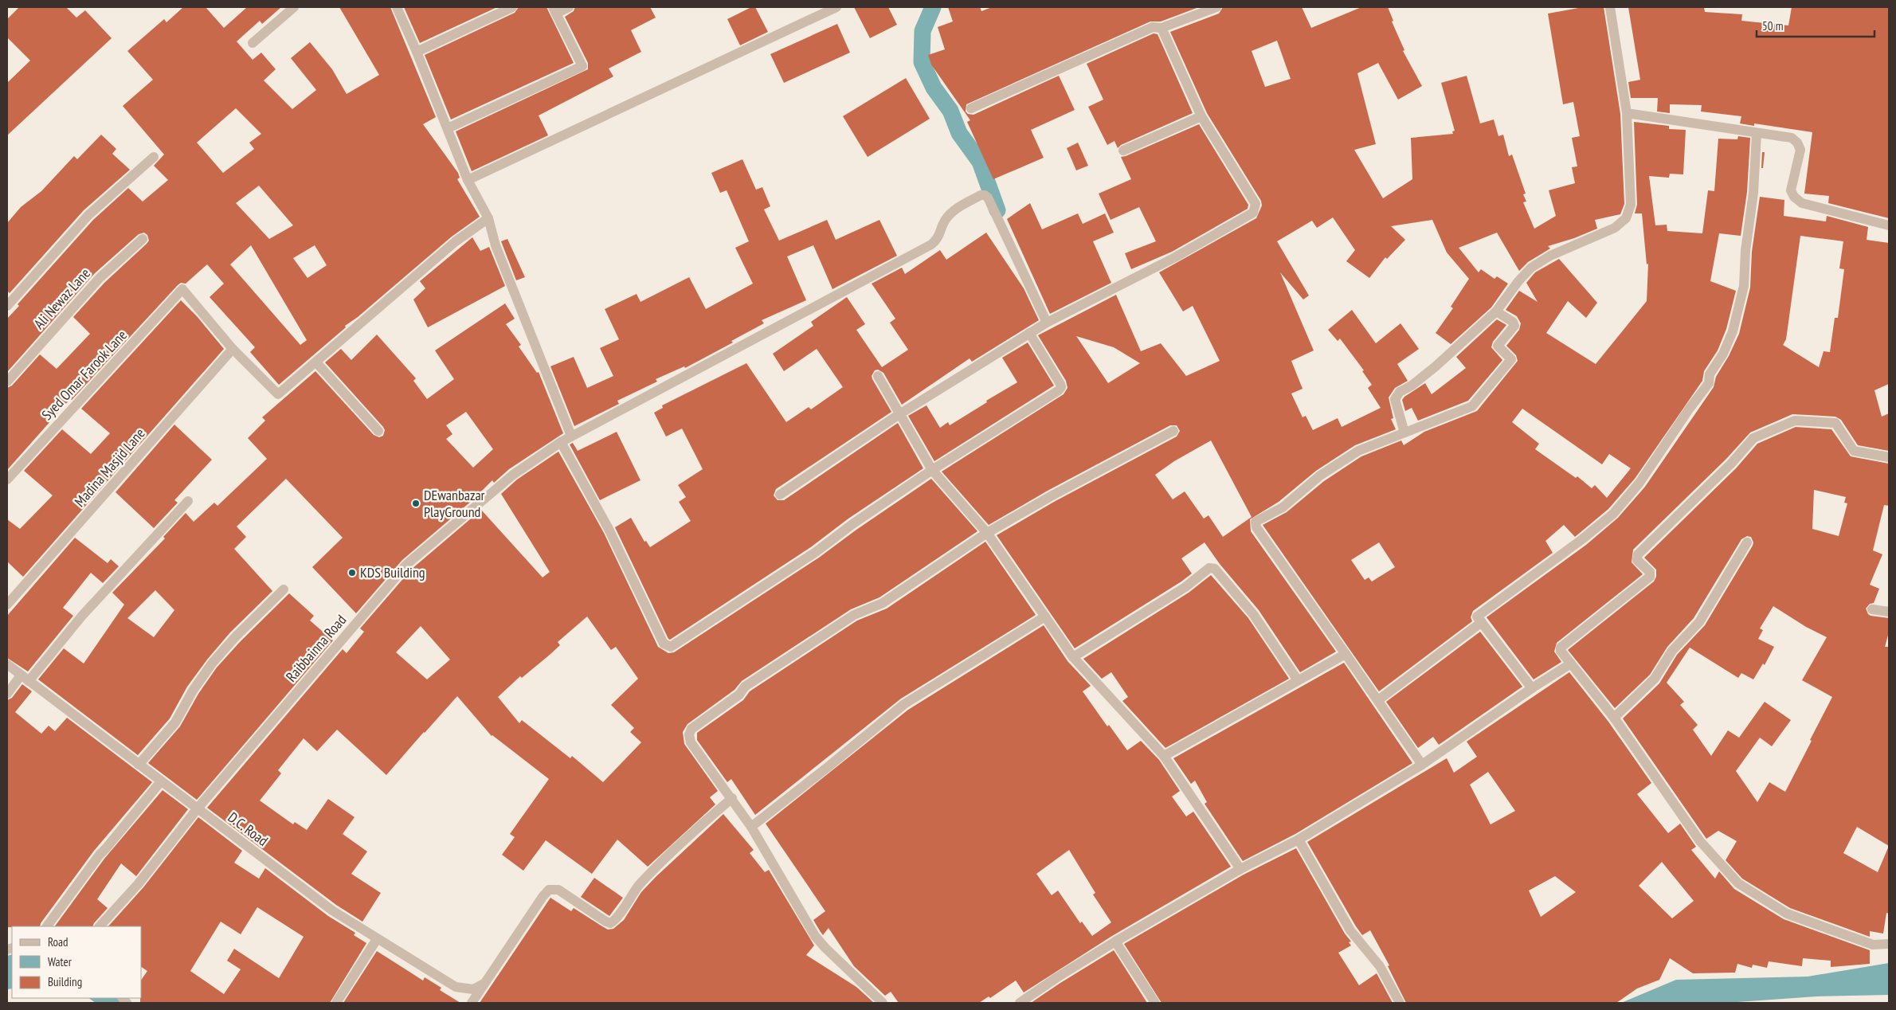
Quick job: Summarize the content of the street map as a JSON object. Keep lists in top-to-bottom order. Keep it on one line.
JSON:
{"streets":{"street":["Ali Newaz Lane","Syed Omar Farook Lane","Madina Masjid Lane","Raibbainna Road","D.C. Road"]},"crossings":[["Syed Omar Farook Lane","Madina Masjid Lane"],["Raibbainna Road","D.C. Road"]],"places":["DEwanbazar PlayGround","KDS Building"],"legend":["Road","Water","Building"],"scale_bar":"50 m"}
